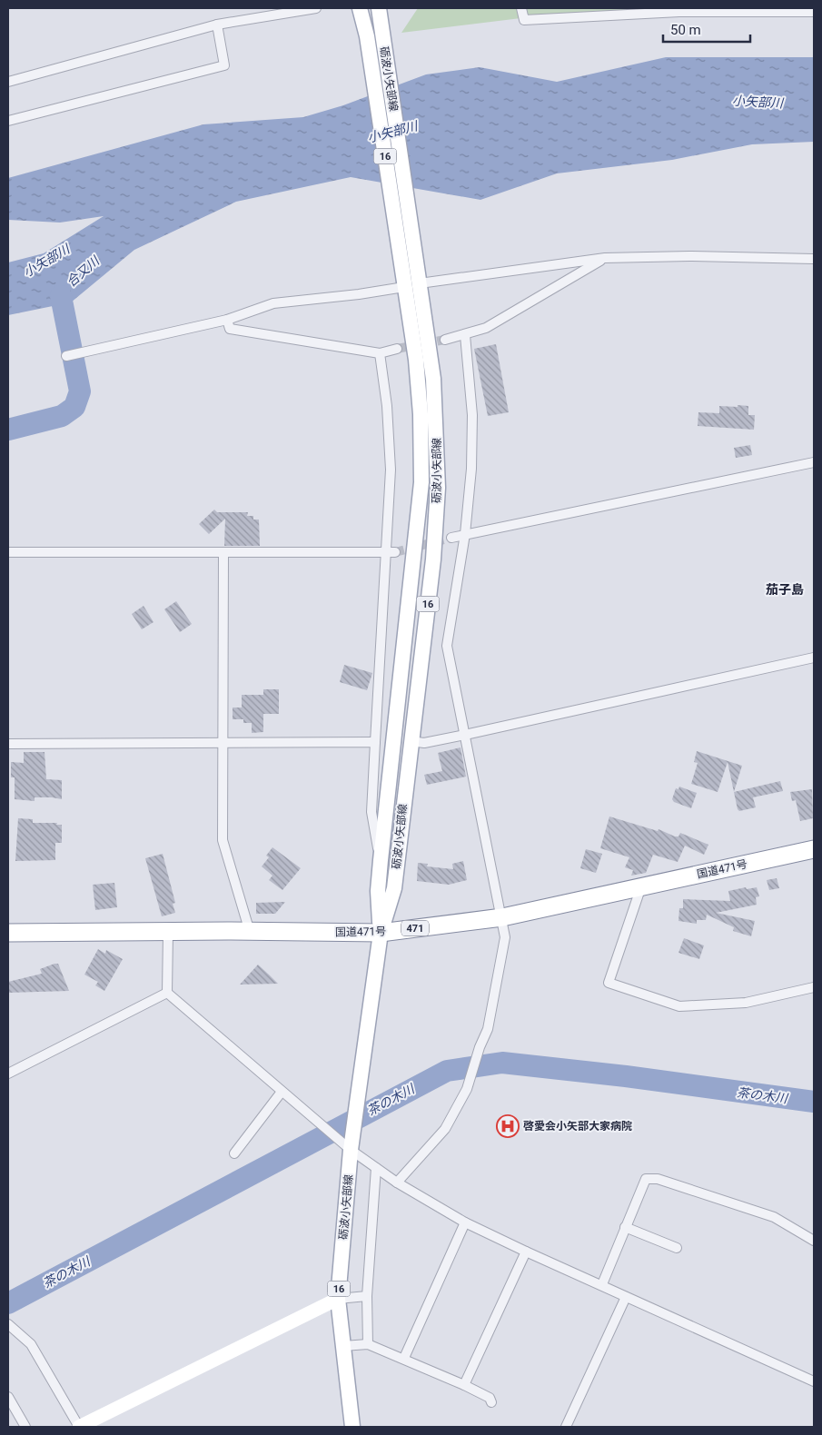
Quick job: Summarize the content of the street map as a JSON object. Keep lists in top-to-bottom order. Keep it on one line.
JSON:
{"streets":{"highway":["国道471号","471"],"main road":["砺波小矢部線","16"]},"crossings":[["砺波小矢部線","国道471号"]],"districts":["茄子島"],"water":["小矢部川","合又川","茶の木川"],"places":{"hospital":["啓愛会小矢部大家病院"]},"scale_bar":"50 m"}
